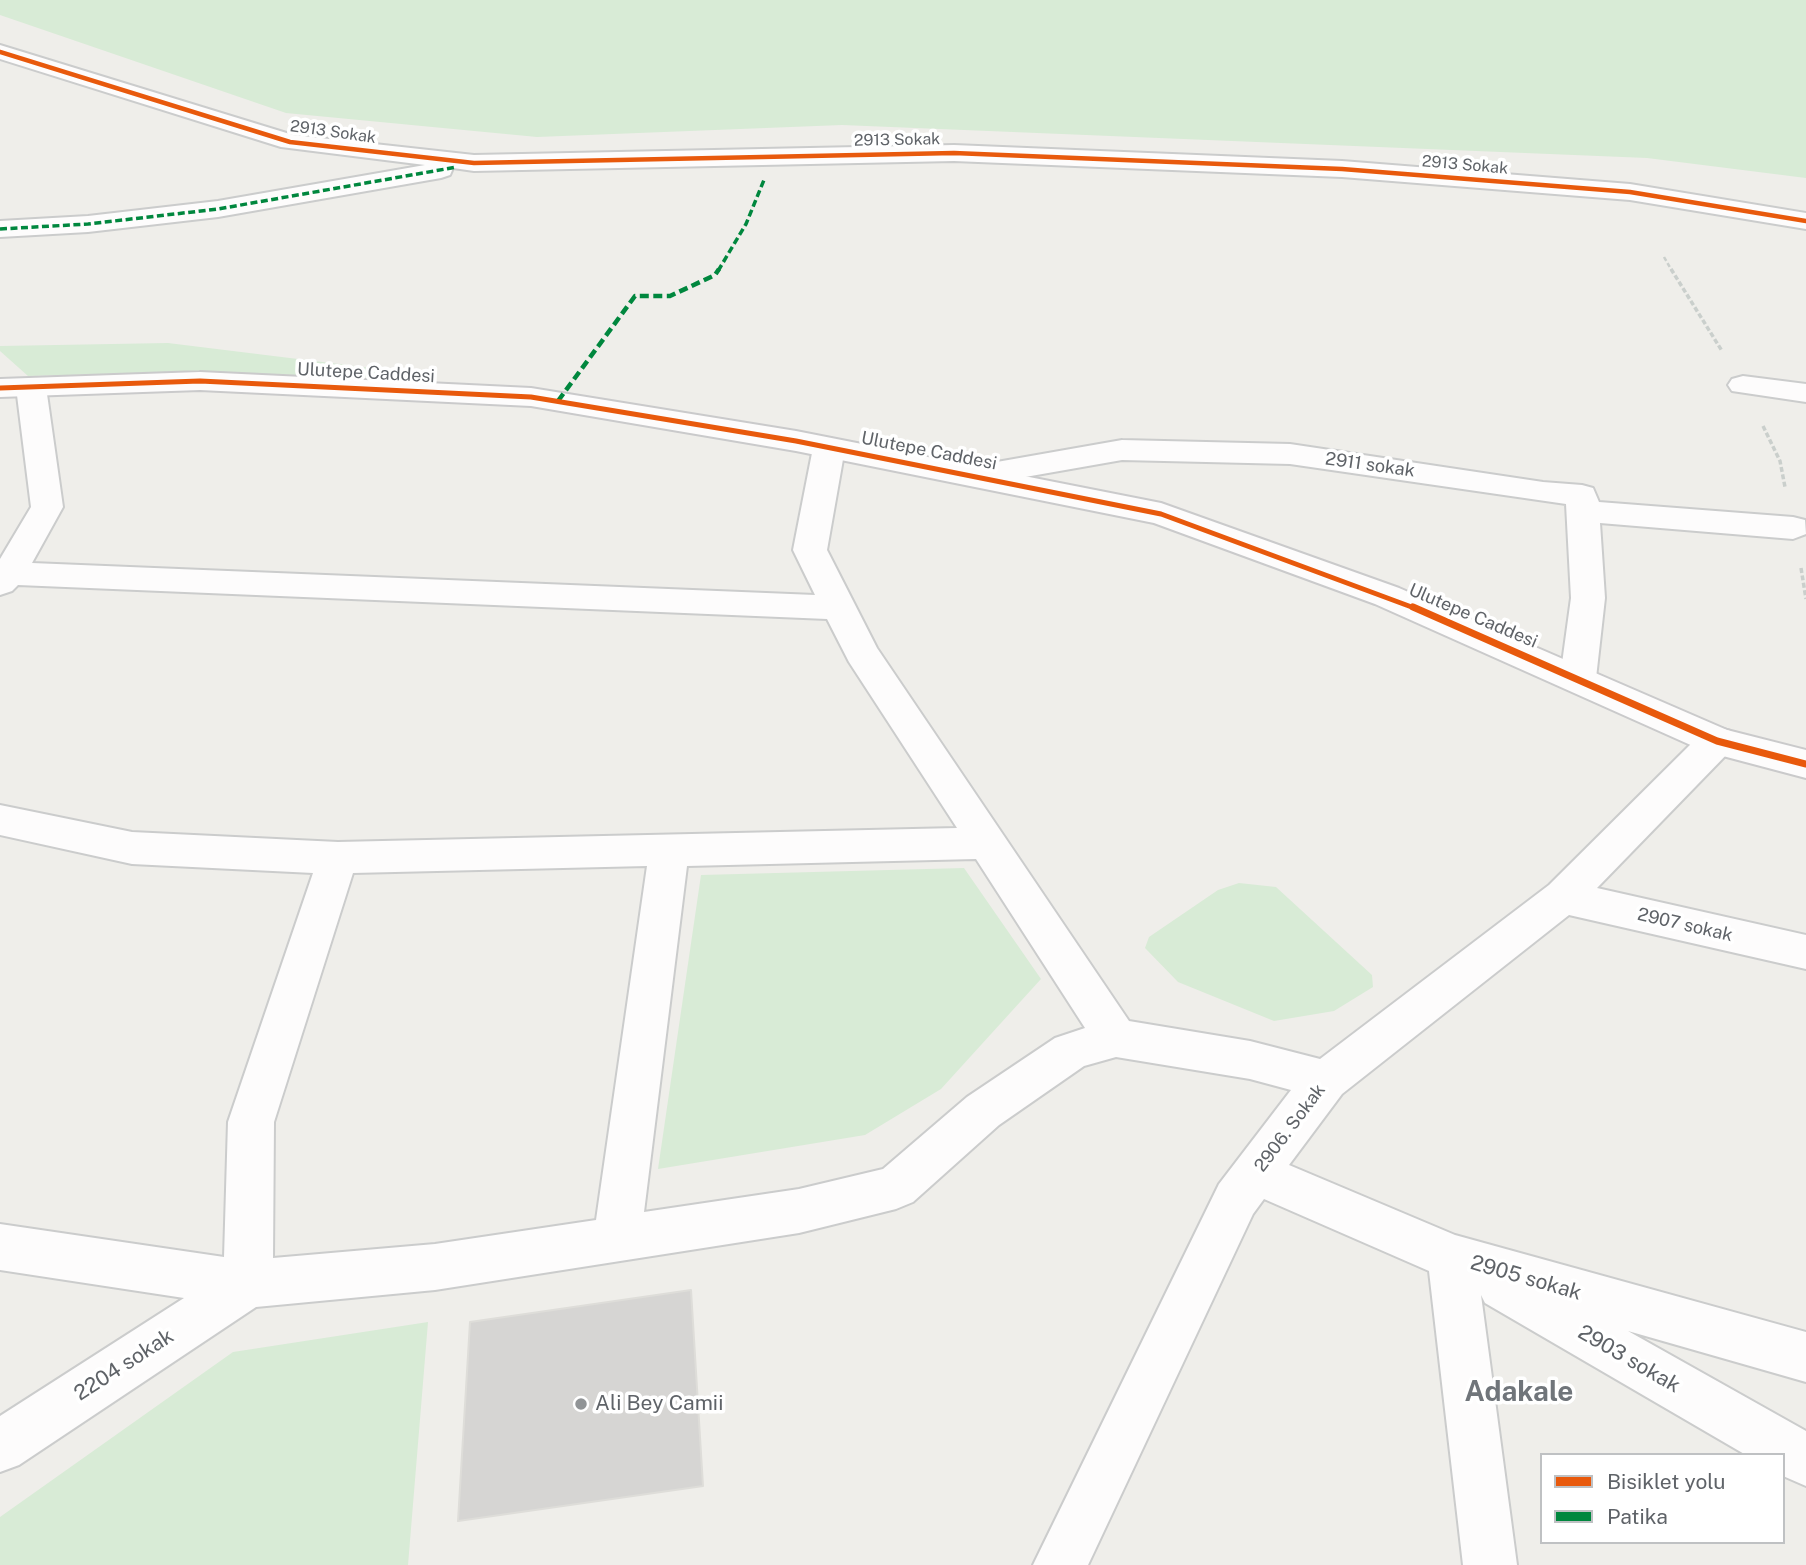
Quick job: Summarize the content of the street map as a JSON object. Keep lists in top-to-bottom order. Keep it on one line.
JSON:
{"streets":{"street":["2913 Sokak","Ulutepe Caddesi","2911 sokak","2907 sokak","2906. Sokak","2905 sokak","2903 sokak","2204 sokak"]},"crossings":[["Ulutepe Caddesi","2911 sokak"],["Ulutepe Caddesi","2906. Sokak"],["2907 sokak","2906. Sokak"],["2906. Sokak","2905 sokak"],["2905 sokak","2903 sokak"]],"districts":["Adakale"],"places":["Ali Bey Camii"],"legend":["Bisiklet yolu","Patika"]}
